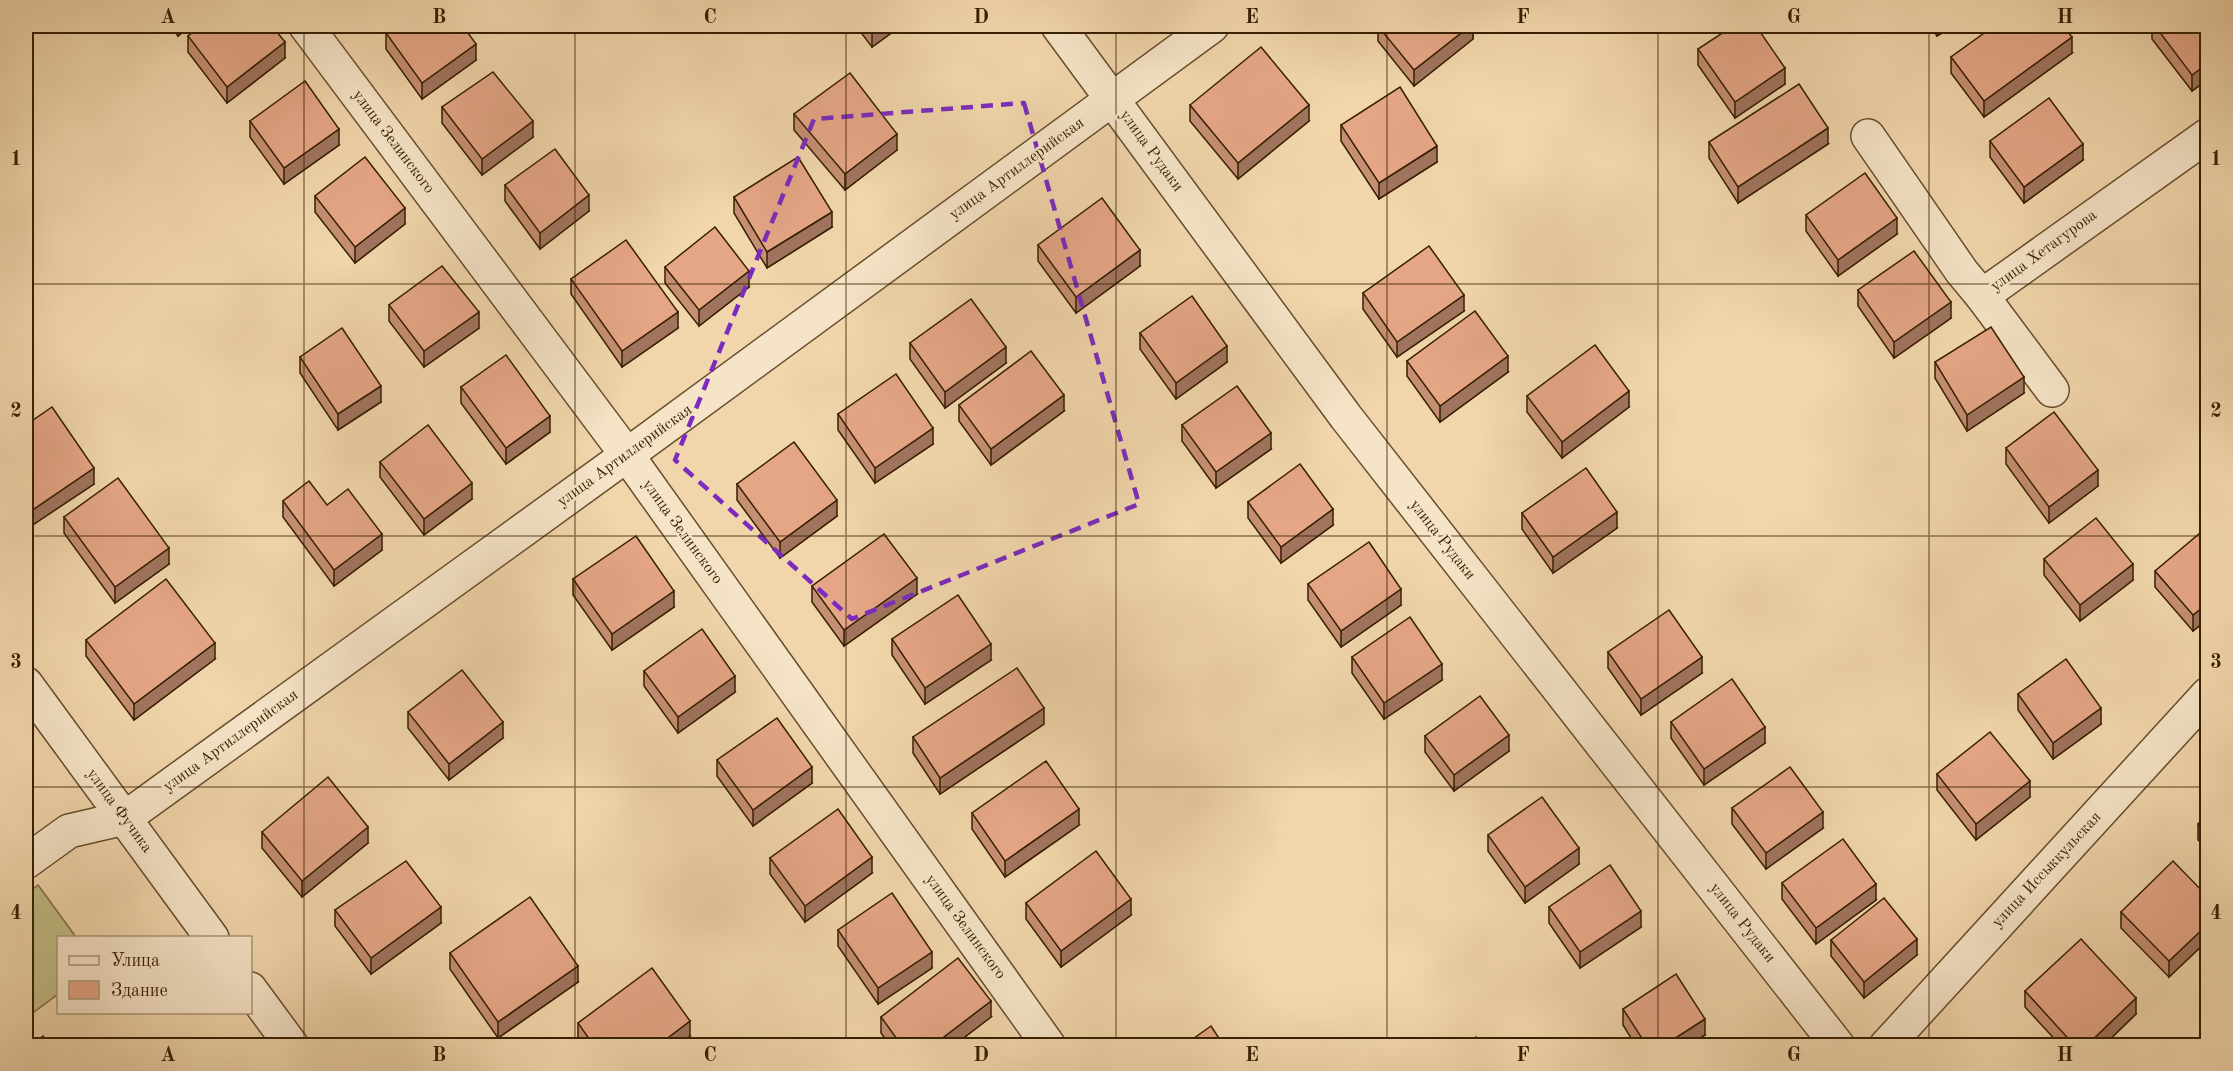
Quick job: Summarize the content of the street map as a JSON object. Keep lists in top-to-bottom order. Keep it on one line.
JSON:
{"streets":{"street":["улица Зелинского","улица Рудаки","улица Артиллерийская","улица Хетагурова","улица Фучика","улица Иссыккульская"]},"crossings":[["улица Зелинского","улица Артиллерийская"],["улица Рудаки","улица Артиллерийская"],["улица Артиллерийская","улица Фучика"]],"legend":["Улица","Здание"],"grid":{"columns":["A","B","C","D","E","F","G","H"],"rows":["1","2","3","4"]}}
